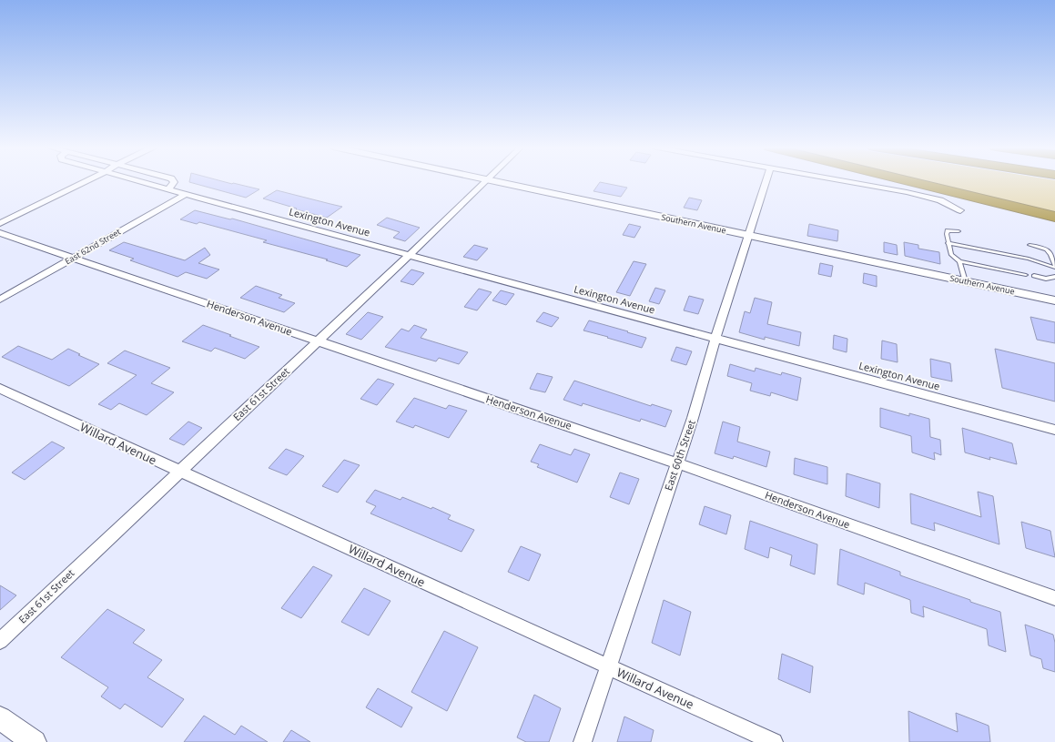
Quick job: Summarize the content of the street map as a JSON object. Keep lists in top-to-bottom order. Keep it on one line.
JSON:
{"streets":{"street":["Lexington Avenue","Southern Avenue","East 62nd Street","Henderson Avenue","East 61st Street","Willard Avenue","East 60th Street"]},"crossings":[["Lexington Avenue","East 62nd Street"],["Lexington Avenue","East 61st Street"],["Lexington Avenue","East 60th Street"],["Southern Avenue","East 60th Street"],["East 62nd Street","Henderson Avenue"],["Henderson Avenue","East 61st Street"],["Henderson Avenue","East 60th Street"],["East 61st Street","Willard Avenue"],["Willard Avenue","East 60th Street"]]}
